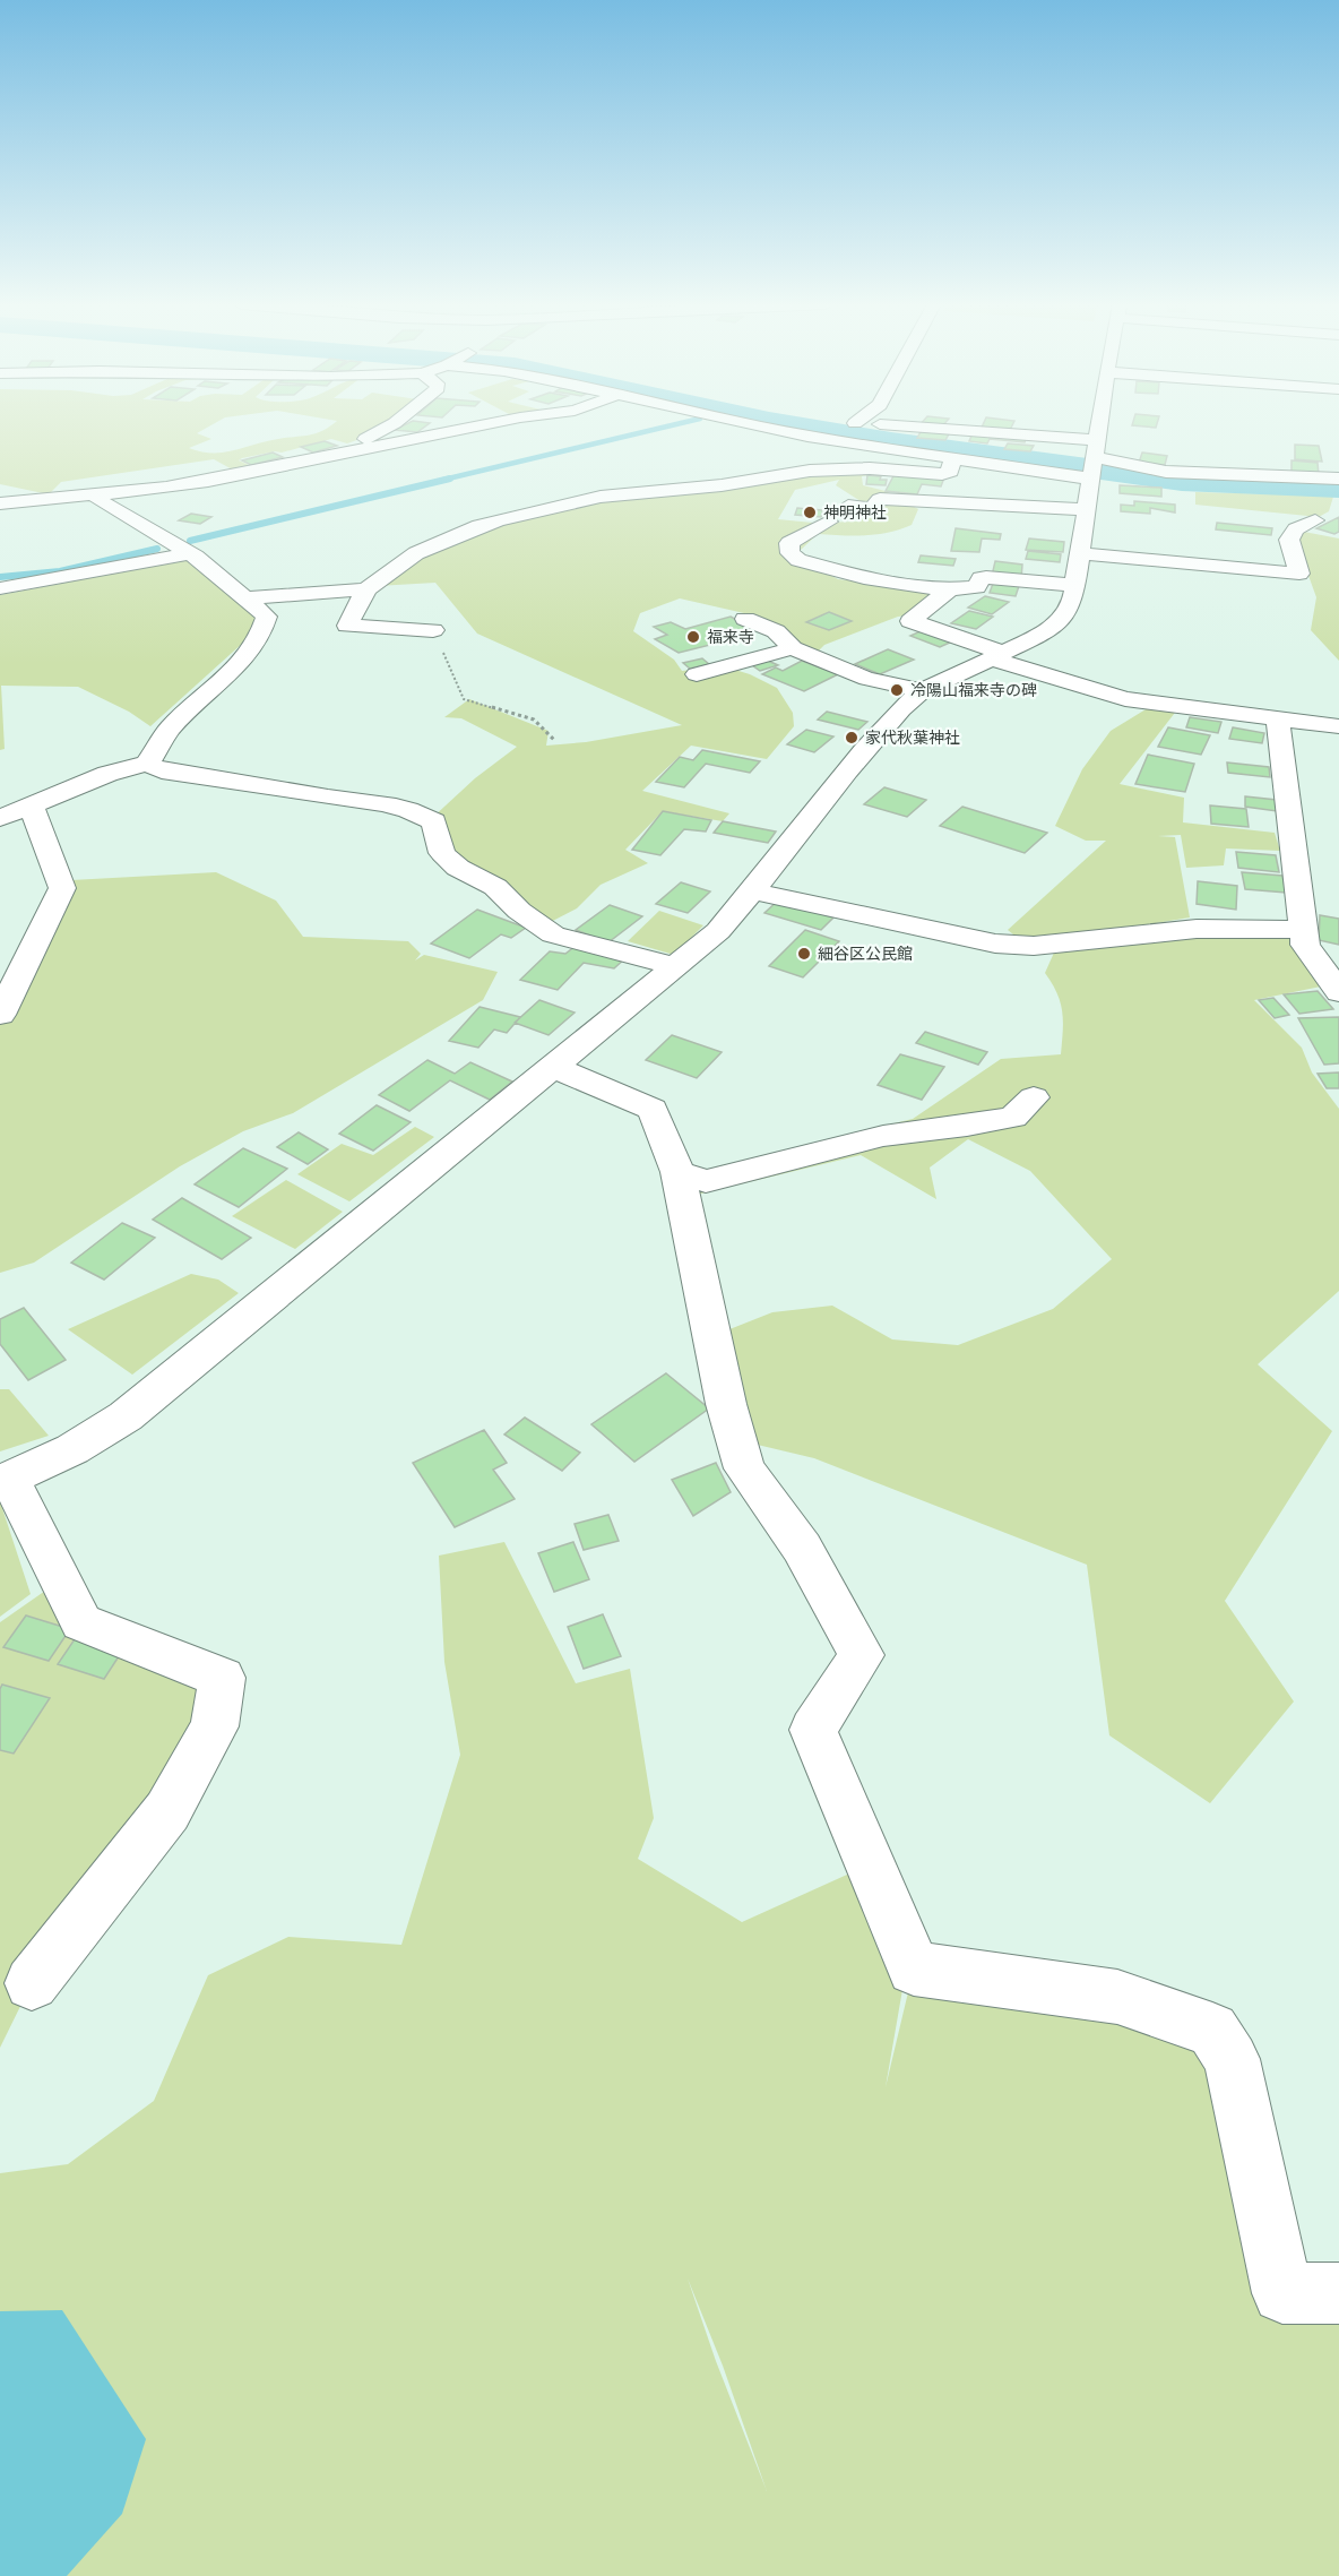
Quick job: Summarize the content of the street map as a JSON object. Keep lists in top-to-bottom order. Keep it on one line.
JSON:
{"places":["神明神社","福来寺","冷陽山福来寺の碑","家代秋葉神社","細谷区公民館"]}
